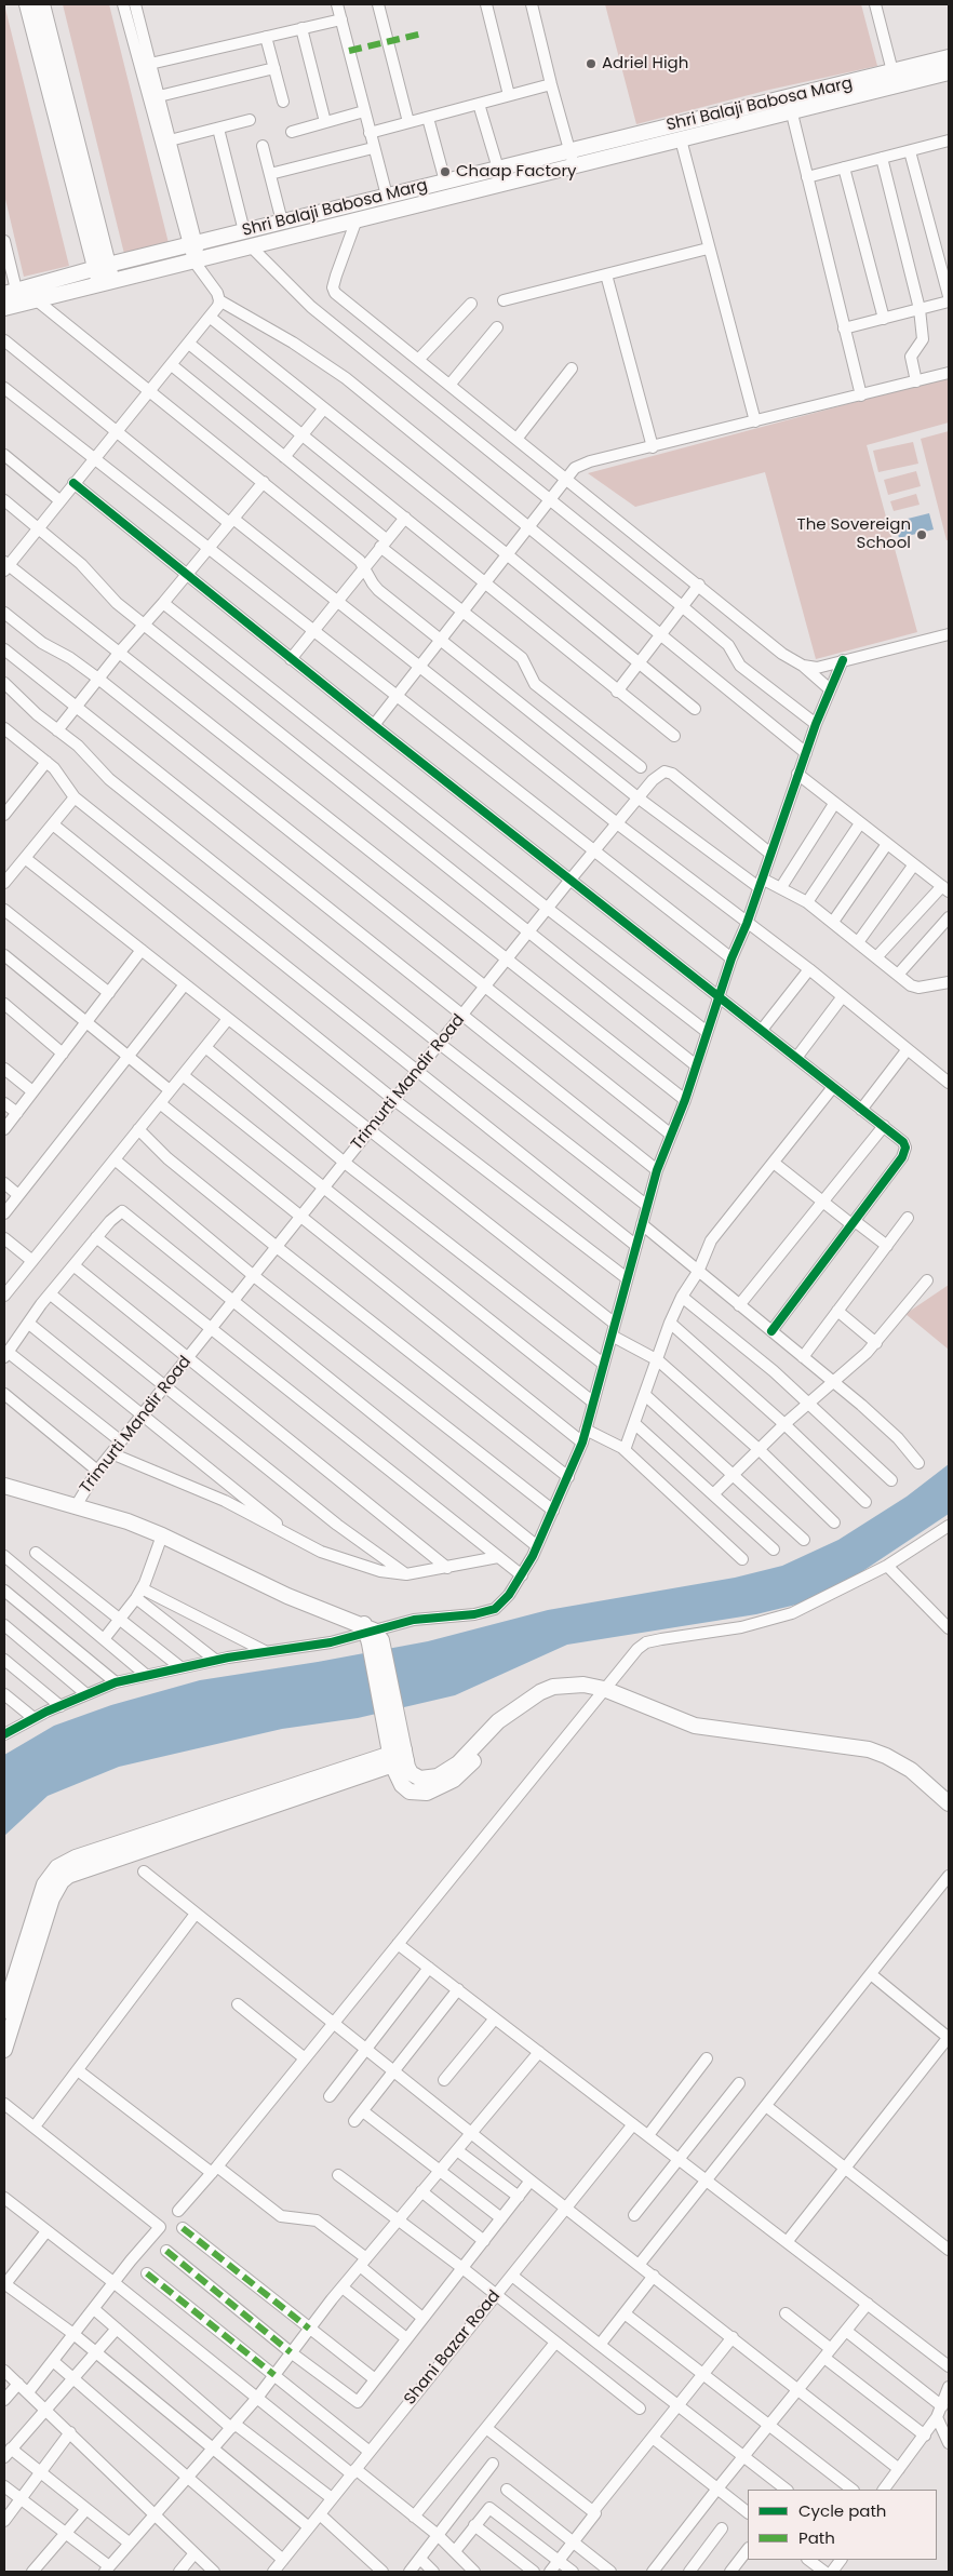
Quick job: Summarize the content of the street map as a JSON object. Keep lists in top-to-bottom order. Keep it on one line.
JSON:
{"streets":{"street":["Shri Balaji Babosa Marg","Trimurti Mandir Road","Shani Bazar Road"]},"places":["Adriel High","Chaap Factory","The Sovereign School"],"legend":["Cycle path","Path"]}
